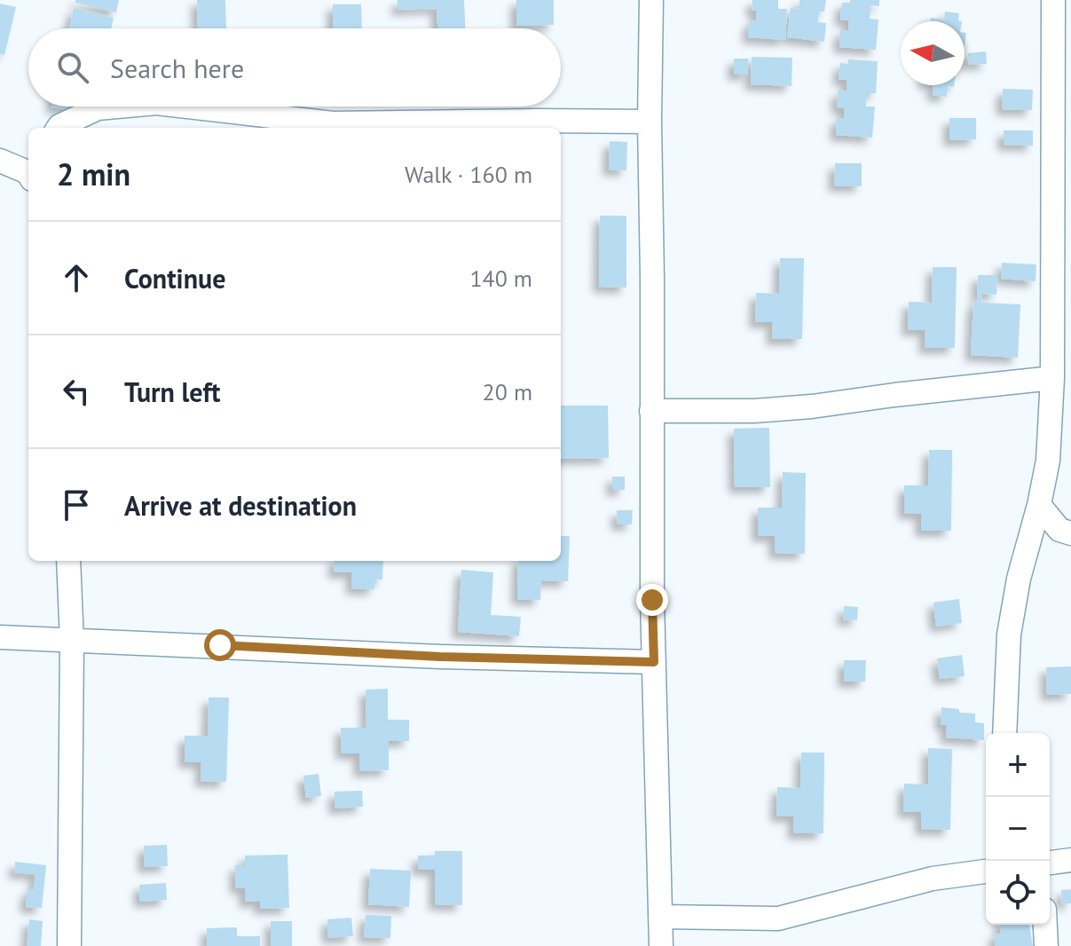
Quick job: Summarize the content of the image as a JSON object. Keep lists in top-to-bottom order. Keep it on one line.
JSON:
{"north":"left","page":{"search":"Search here","heading":["2 min","Walk · 160 m"],"list":[["Continue","140 m"],["Turn left","20 m"],"Arrive at destination"],"map_buttons":["+","−"]}}
